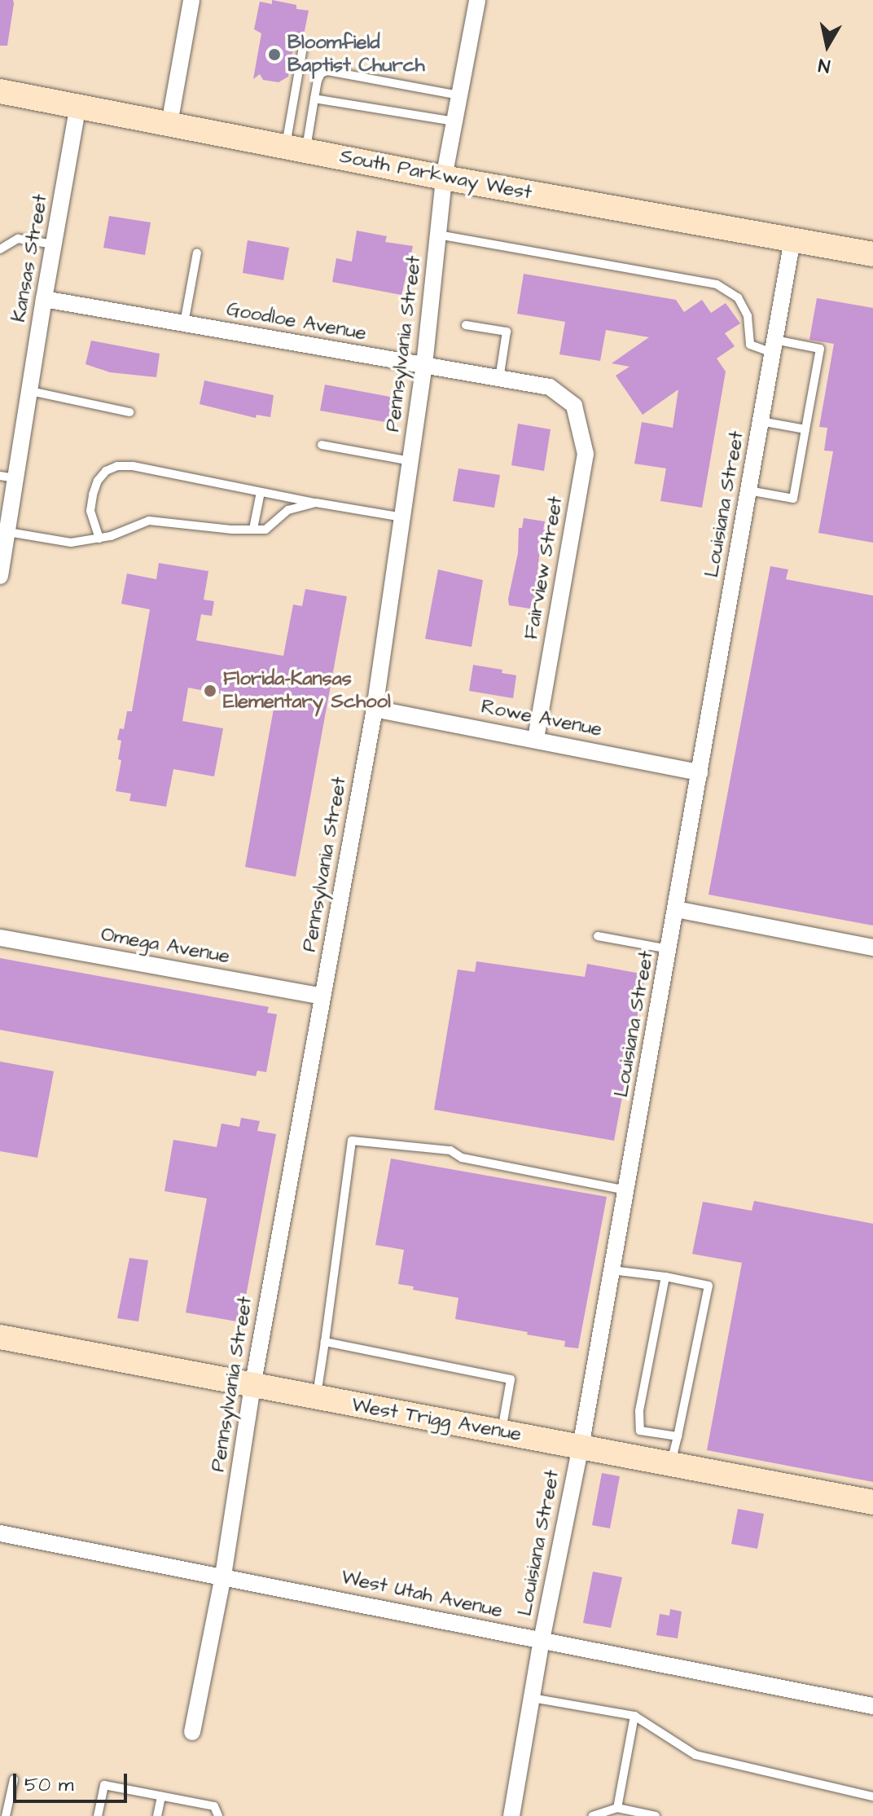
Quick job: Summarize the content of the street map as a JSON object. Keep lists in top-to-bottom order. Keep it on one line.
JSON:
{"streets":{"street":["South Parkway West","Kansas Street","Goodloe Avenue","Pennsylvania Street","Louisiana Street","Fairview Street","Rowe Avenue","Omega Avenue","West Trigg Avenue","West Utah Avenue"]},"crossings":[["South Parkway West","Kansas Street"],["South Parkway West","Pennsylvania Street"],["South Parkway West","Louisiana Street"],["Kansas Street","Goodloe Avenue"],["Goodloe Avenue","Pennsylvania Street"],["Goodloe Avenue","Fairview Street"],["Pennsylvania Street","Rowe Avenue"],["Pennsylvania Street","Omega Avenue"],["Pennsylvania Street","West Trigg Avenue"],["Pennsylvania Street","West Utah Avenue"],["Louisiana Street","Rowe Avenue"],["Louisiana Street","West Trigg Avenue"],["Louisiana Street","West Utah Avenue"],["Fairview Street","Rowe Avenue"]],"places":["Bloomfield Baptist Church","Florida-Kansas Elementary School"],"scale_bar":"50 m","north":"bottom"}
